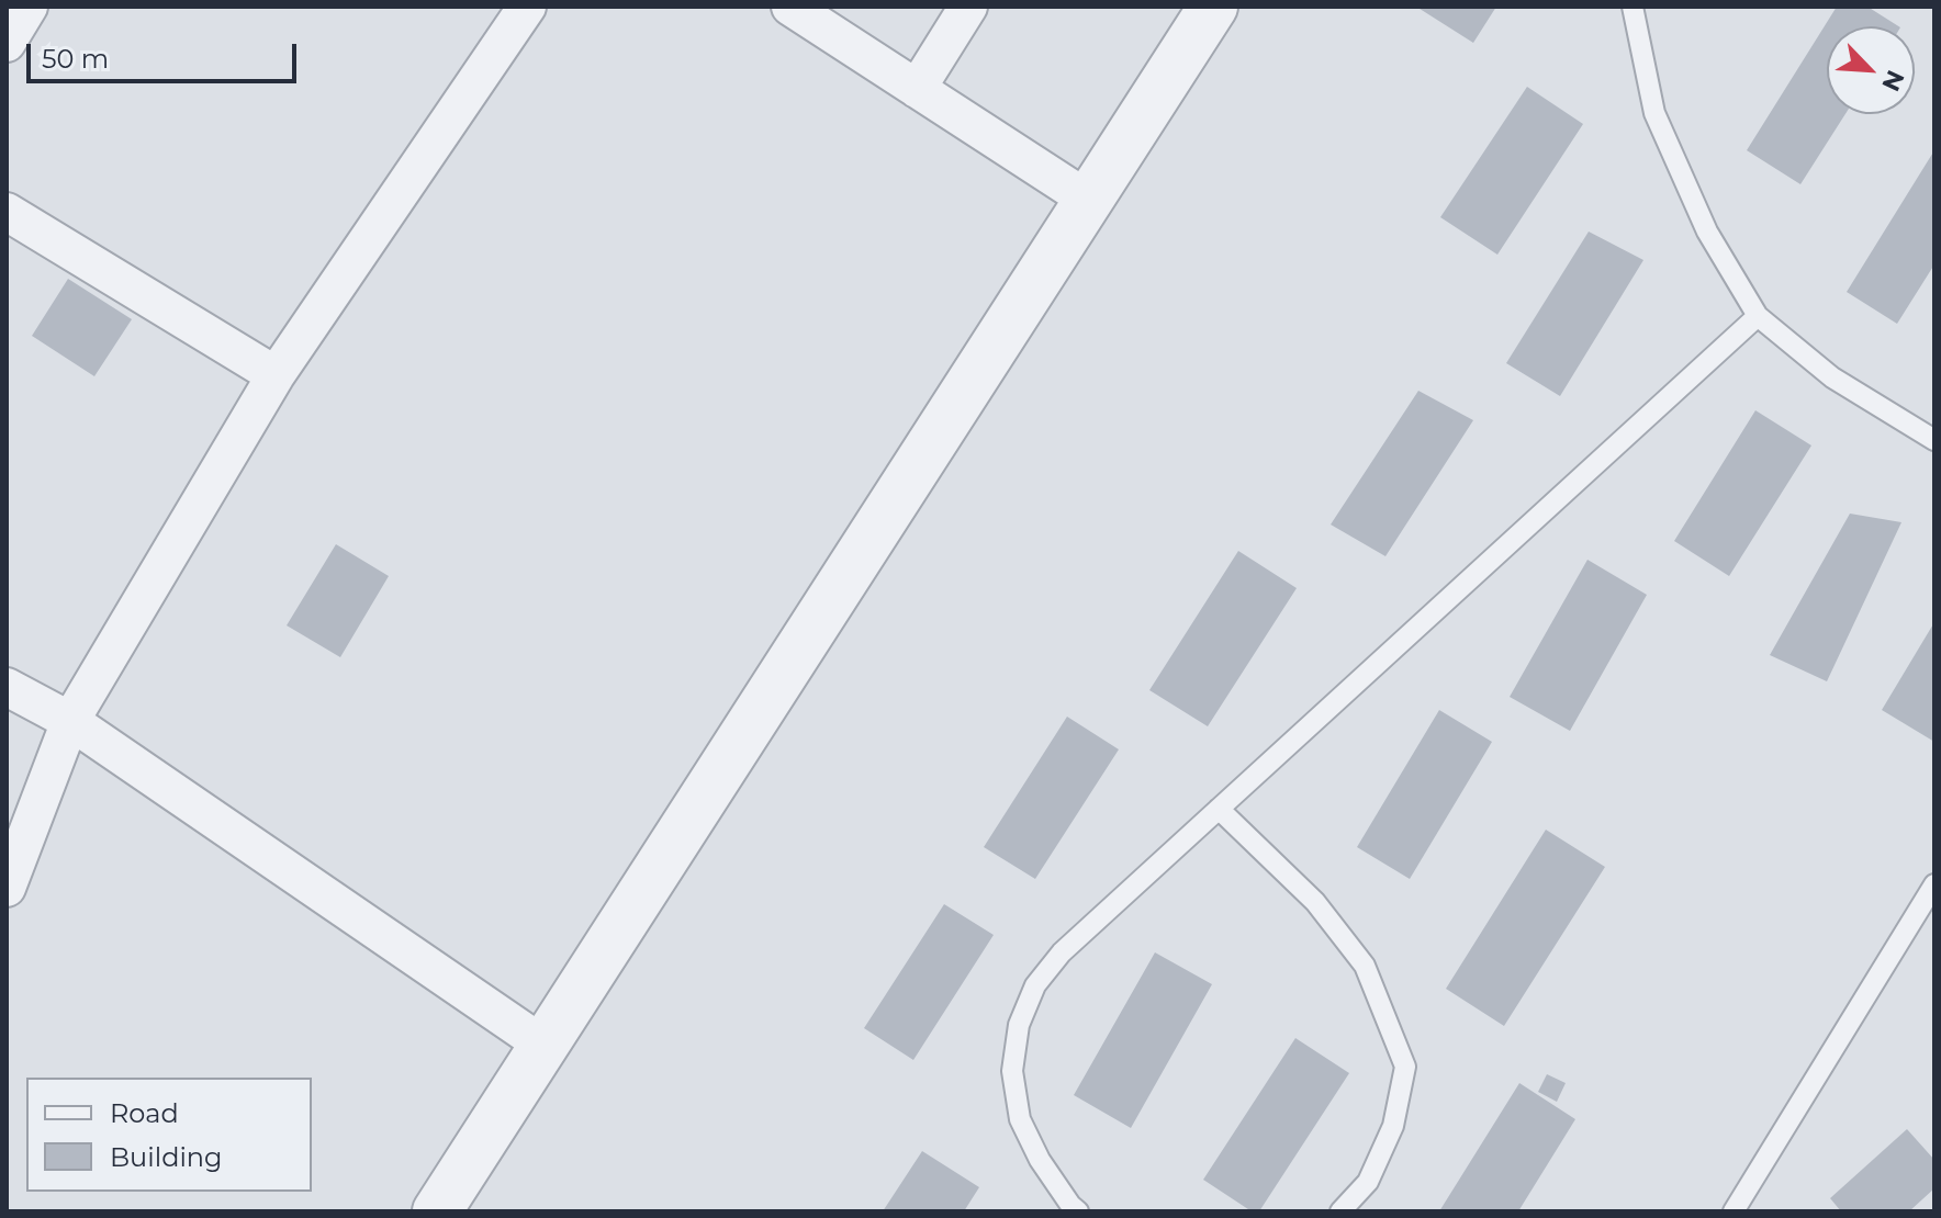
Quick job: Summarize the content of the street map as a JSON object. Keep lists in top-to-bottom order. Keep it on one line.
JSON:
{"legend":["Road","Building"],"scale_bar":"50 m","north":"bottom right"}
